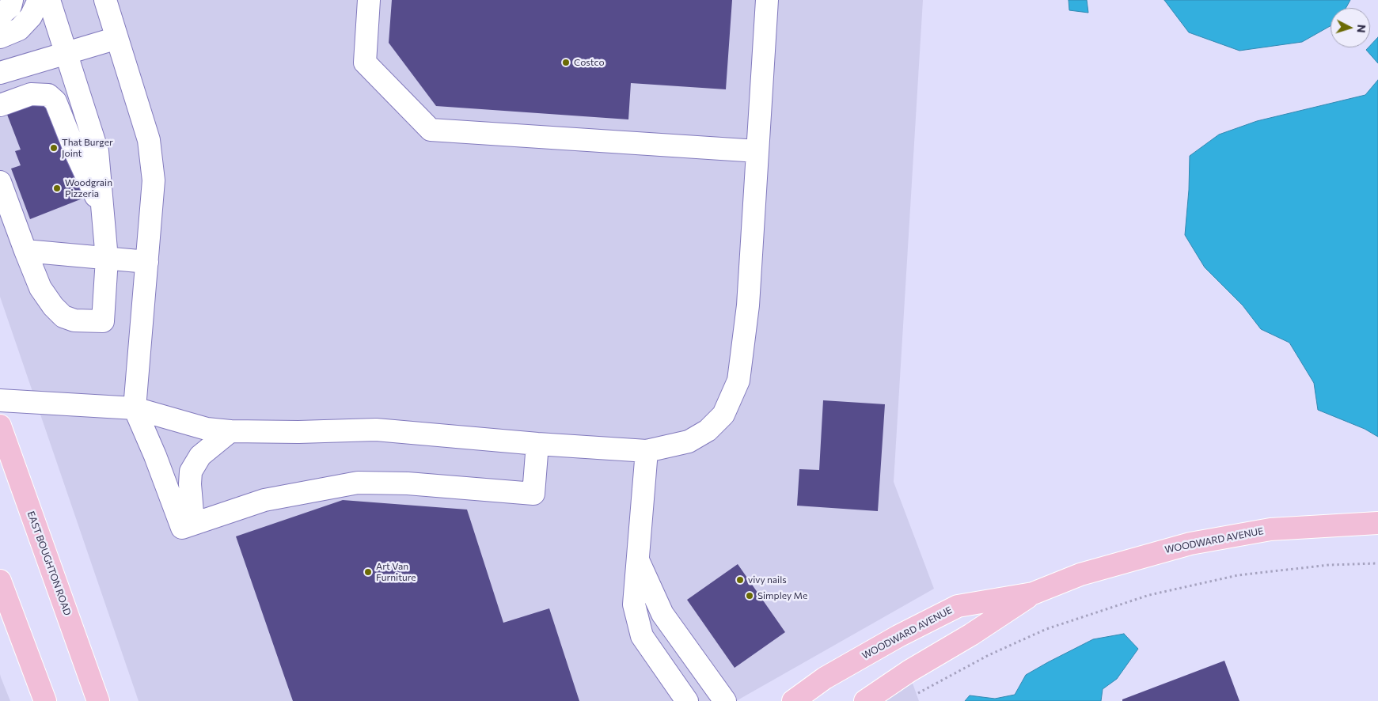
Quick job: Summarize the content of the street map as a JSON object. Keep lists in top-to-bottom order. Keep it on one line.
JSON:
{"streets":{"main road":["WOODWARD AVENUE","EAST BOUGHTON ROAD"]},"places":["Costco","That Burger Joint","Woodgrain Pizzeria","Art Van Furniture","vivy nails","Simpley Me"],"north":"right"}
